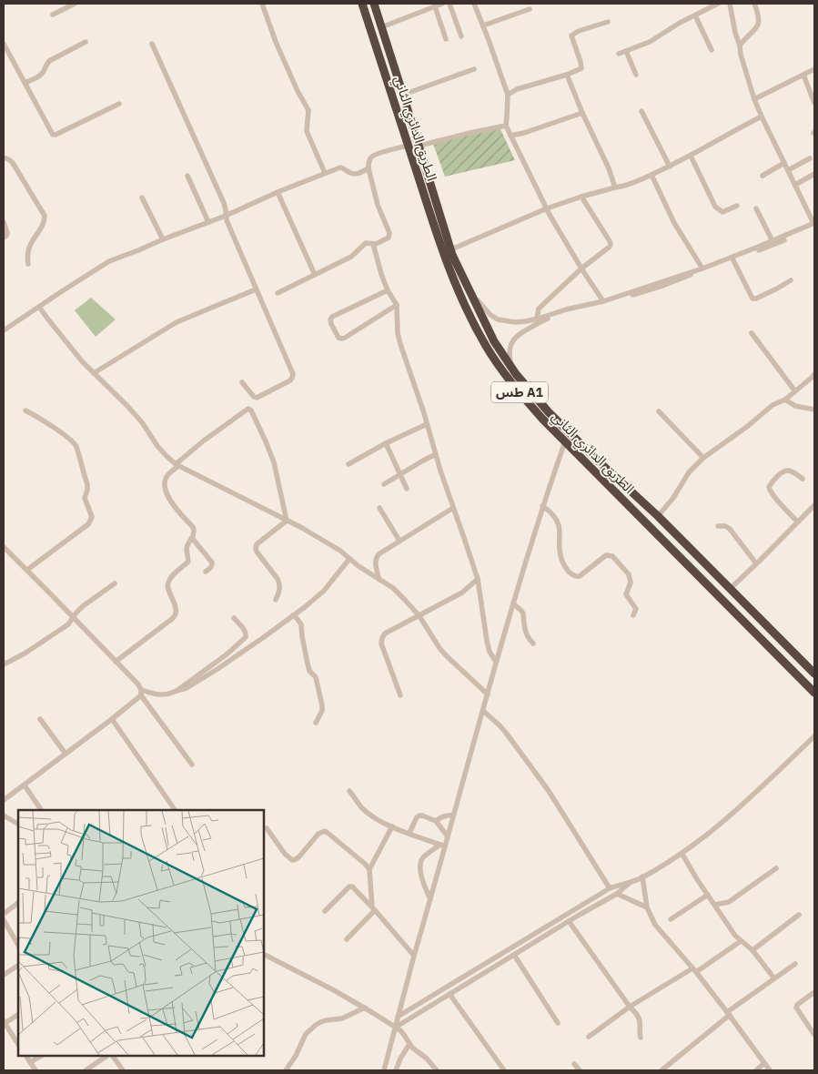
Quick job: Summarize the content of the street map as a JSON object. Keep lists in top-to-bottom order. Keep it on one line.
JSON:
{"streets":{"highway":["الطريق الدائري الثاني","طس A1"]}}
